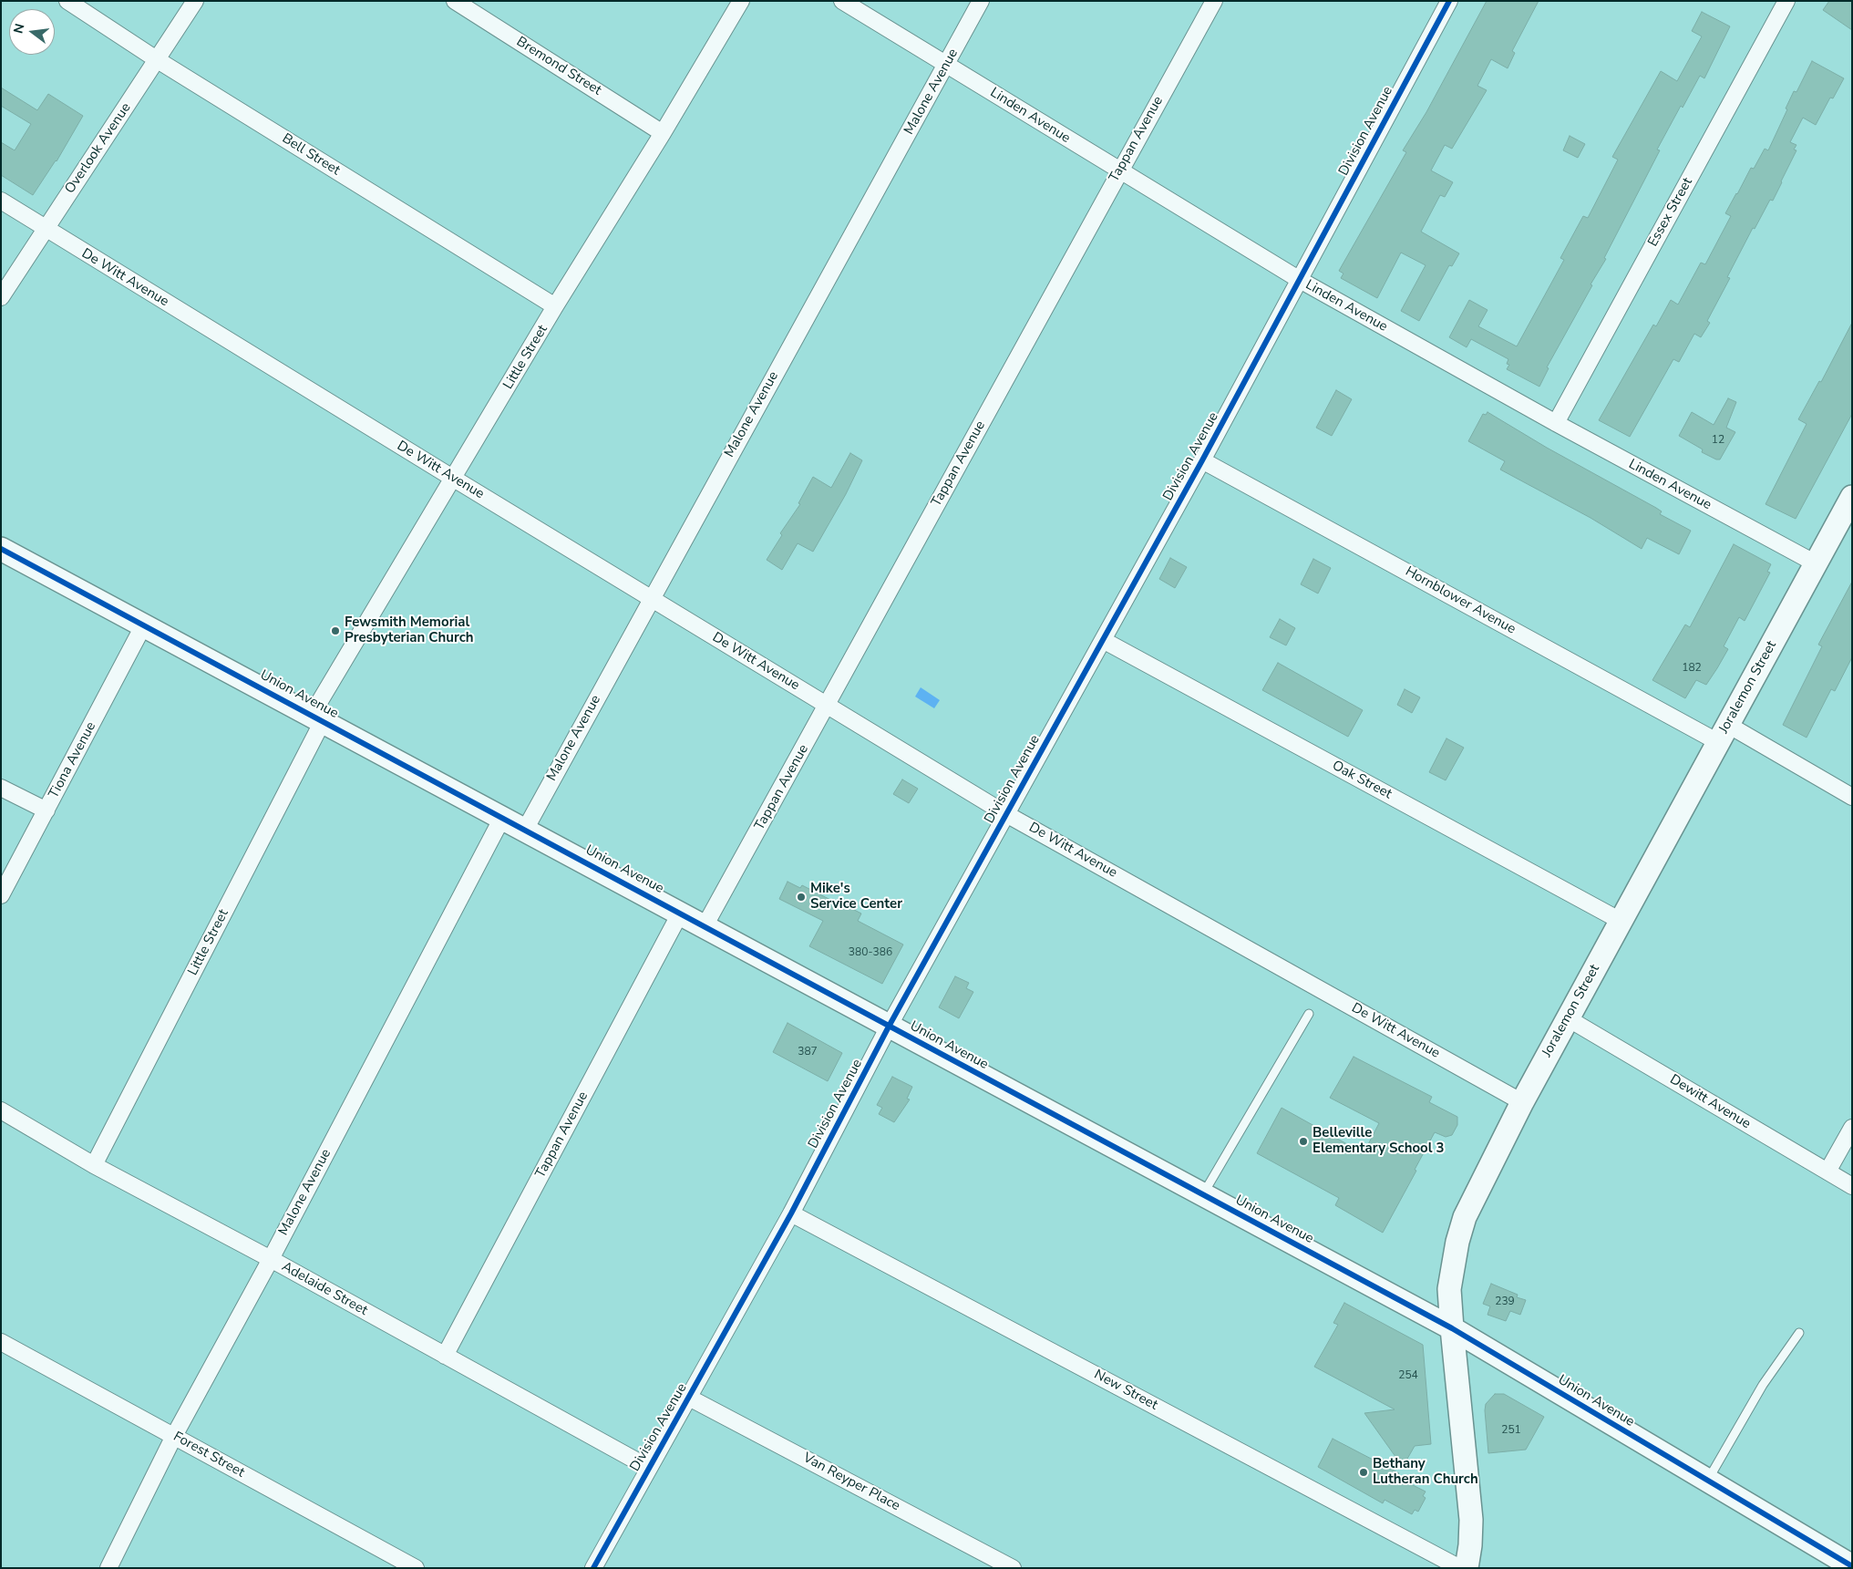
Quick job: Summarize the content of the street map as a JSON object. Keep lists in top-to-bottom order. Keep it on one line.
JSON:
{"streets":{"street":["Bremond Street","Malone Avenue","Linden Avenue","Division Avenue","Tappan Avenue","Overlook Avenue","Bell Street","Essex Street","De Witt Avenue","Little Street","Hornblower Avenue","Joralemon Street","Union Avenue","Tiona Avenue","Oak Street","Dewitt Avenue","Adelaide Street","New Street","Forest Street","Van Reyper Place"]},"crossings":[["Bremond Street","Little Street"],["Malone Avenue","Linden Avenue"],["Malone Avenue","De Witt Avenue"],["Malone Avenue","Union Avenue"],["Malone Avenue","Adelaide Street"],["Malone Avenue","Forest Street"],["Linden Avenue","Division Avenue"],["Linden Avenue","Tappan Avenue"],["Linden Avenue","Essex Street"],["Linden Avenue","Joralemon Street"],["Division Avenue","De Witt Avenue"],["Division Avenue","Hornblower Avenue"],["Division Avenue","Union Avenue"],["Division Avenue","Oak Street"],["Division Avenue","Adelaide Street"],["Division Avenue","New Street"],["Division Avenue","Van Reyper Place"],["Tappan Avenue","De Witt Avenue"],["Tappan Avenue","Union Avenue"],["Tappan Avenue","Adelaide Street"],["Overlook Avenue","Bell Street"],["Overlook Avenue","De Witt Avenue"],["Bell Street","Little Street"],["De Witt Avenue","Little Street"],["De Witt Avenue","Joralemon Street"],["Little Street","Union Avenue"],["Little Street","Adelaide Street"],["Hornblower Avenue","Joralemon Street"],["Joralemon Street","Union Avenue"],["Joralemon Street","Oak Street"],["Joralemon Street","Dewitt Avenue"],["Union Avenue","Tiona Avenue"]],"places":["Fewsmith Memorial Presbyterian Church","Mike's Service Center","Belleville Elementary School 3","Bethany Lutheran Church"],"house_numbers":["12","182","380-386","387","239","254","251"],"north":"left"}
